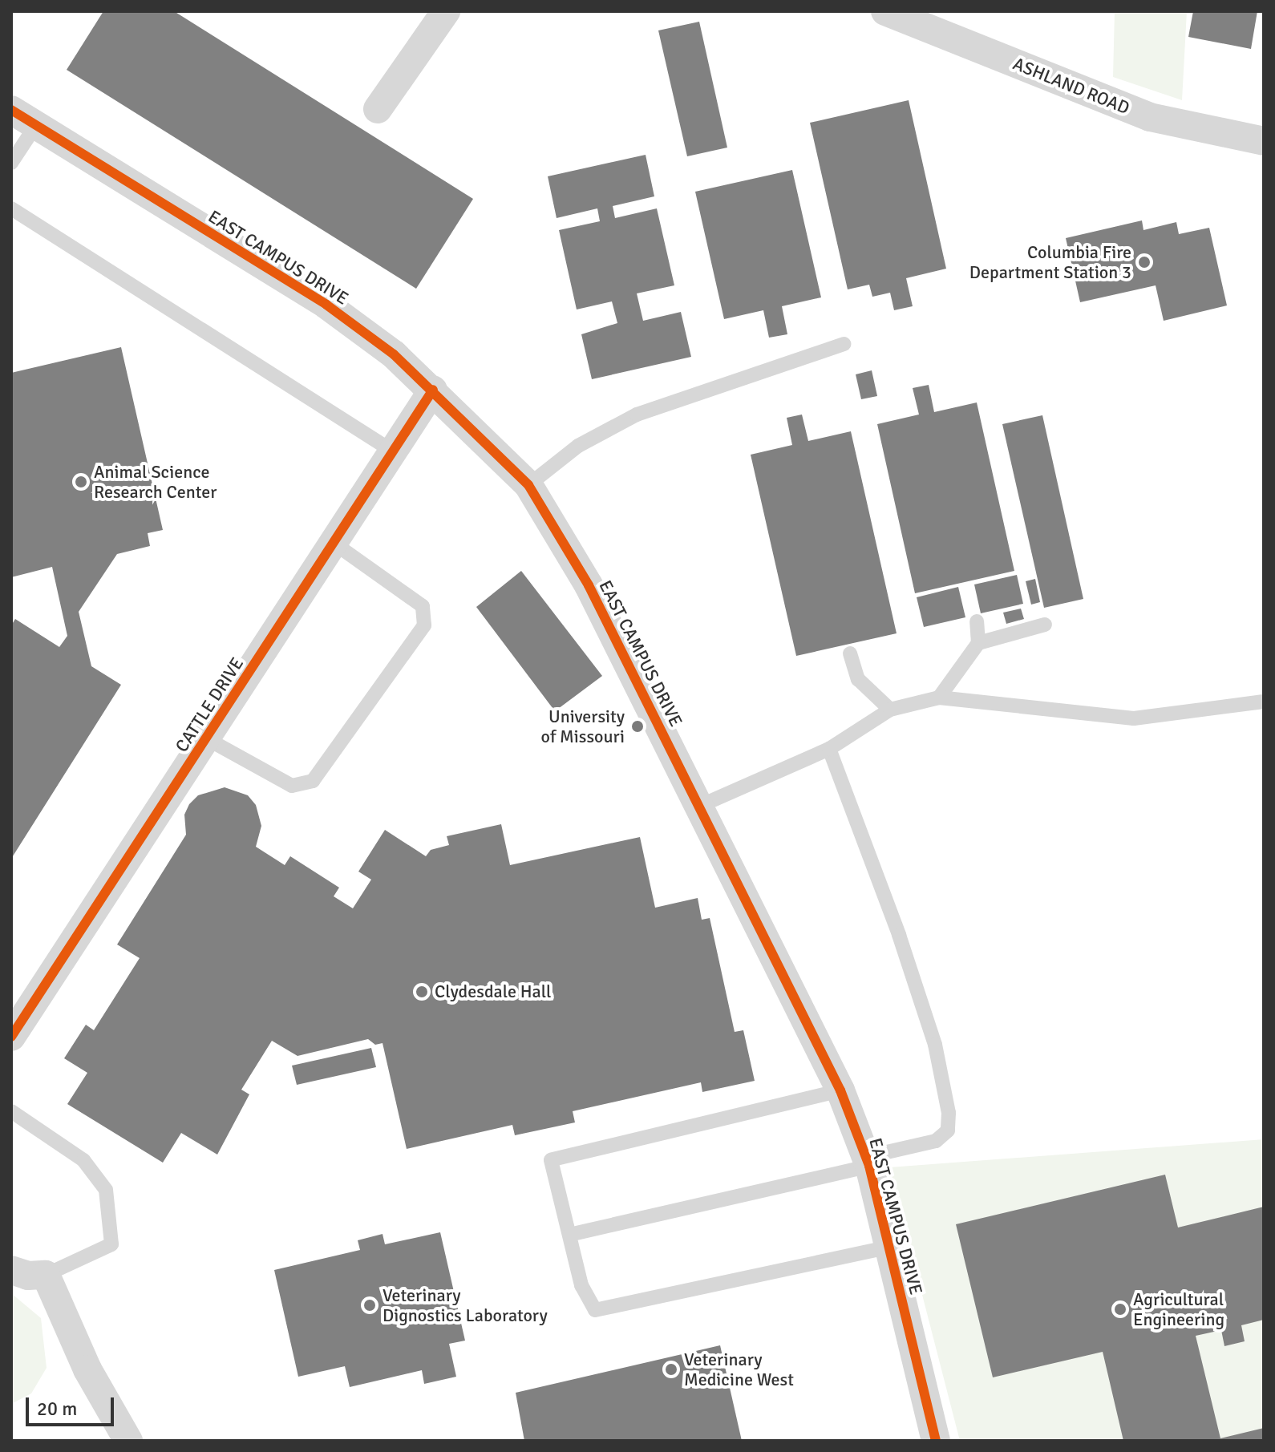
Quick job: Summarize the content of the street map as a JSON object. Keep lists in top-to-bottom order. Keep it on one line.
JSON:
{"streets":{"street":["ASHLAND ROAD","EAST CAMPUS DRIVE","CATTLE DRIVE"]},"crossings":[["EAST CAMPUS DRIVE","CATTLE DRIVE"]],"places":["Columbia Fire Department Station 3","Animal Science Research Center","University of Missouri","Clydesdale Hall","Veterinary Dignostics Laboratory","Agricultural Engineering","Veterinary Medicine West"],"scale_bar":"20 m"}
